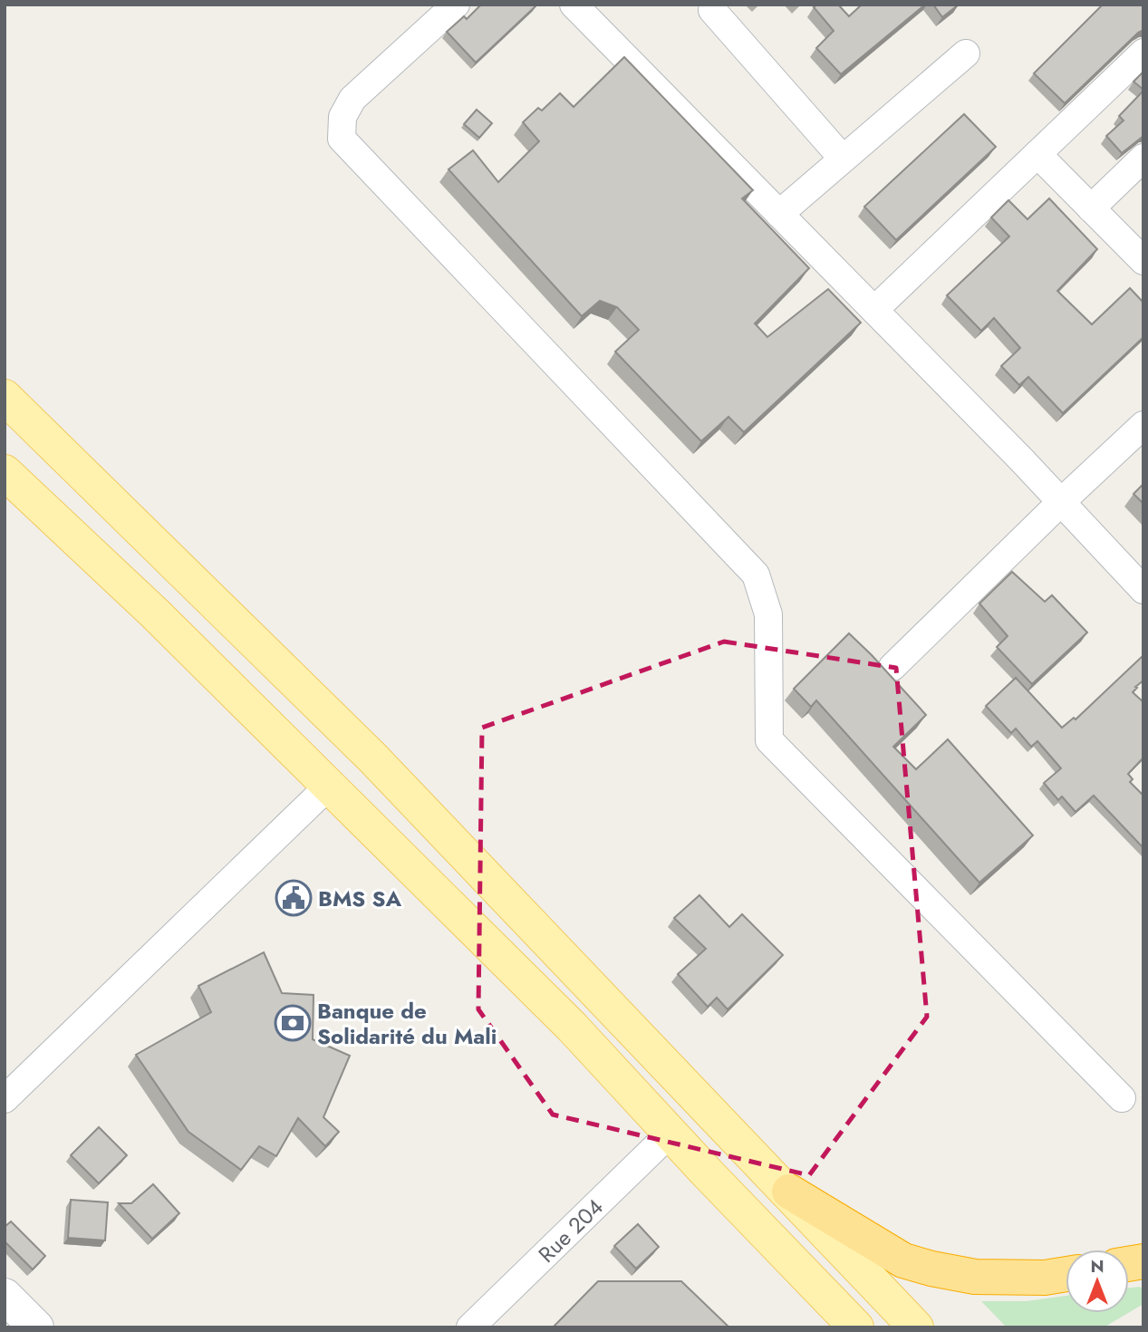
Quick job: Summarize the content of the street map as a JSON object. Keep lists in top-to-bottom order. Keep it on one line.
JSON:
{"streets":{"street":["Rue 204"]},"places":{"public building":["BMS SA"],"bank":["Banque de Solidarité du Mali"]},"north":"top"}
